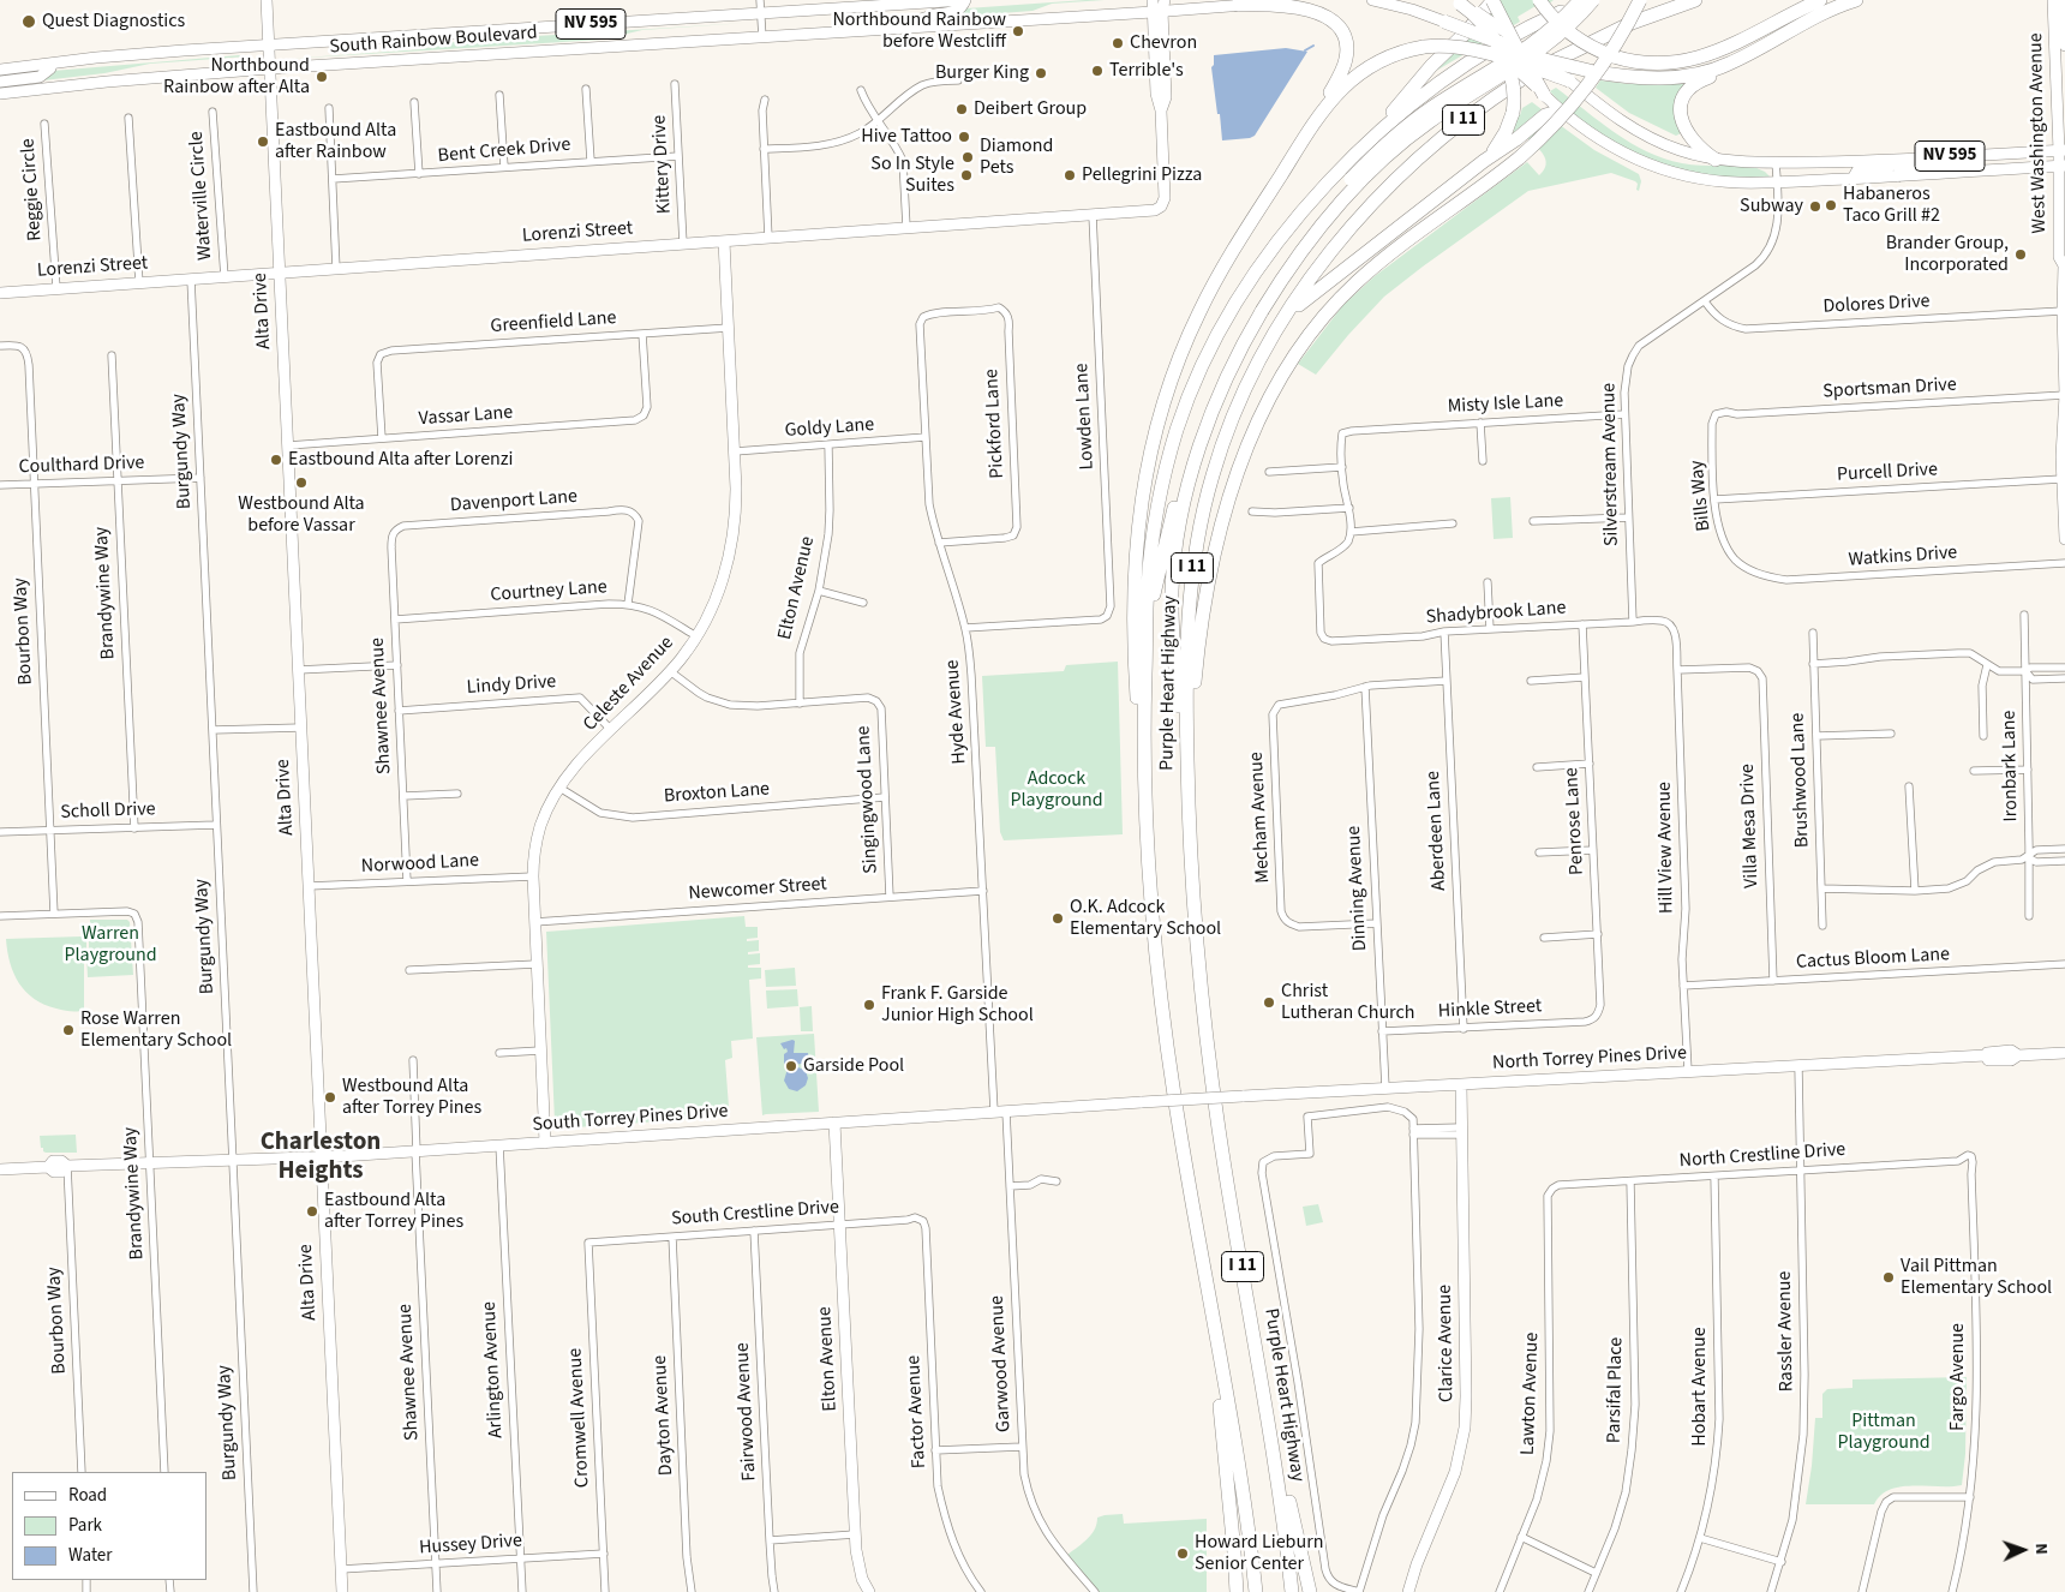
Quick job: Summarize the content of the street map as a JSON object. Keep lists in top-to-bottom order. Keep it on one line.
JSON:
{"streets":{"highway":["I 11","Purple Heart Highway"],"main road":["NV 595","South Rainbow Boulevard","West Washington Avenue","Lorenzi Street","Alta Drive","Elton Avenue","Celeste Avenue","North Torrey Pines Drive","South Torrey Pines Drive","Clarice Avenue"],"street":["Bent Creek Drive","Kittery Drive","Reggie Circle","Waterville Circle","Dolores Drive","Greenfield Lane","Sportsman Drive","Misty Isle Lane","Vassar Lane","Lowden Lane","Pickford Lane","Goldy Lane","Burgundy Way","Silverstream Avenue","Coulthard Drive","Purcell Drive","Bills Way","Davenport Lane","Watkins Drive","Courtney Lane","Brandywine Way","Shadybrook Lane","Bourbon Way","Lindy Drive","Shawnee Avenue","Hyde Avenue","Ironbark Lane","Brushwood Lane","Broxton Lane","Singingwood Lane","Scholl Drive","Mecham Avenue","Penrose Lane","Villa Mesa Drive","Aberdeen Lane","Hill View Avenue","Norwood Lane","Dinning Avenue","Newcomer Street","Cactus Bloom Lane","Hinkle Street","North Crestline Drive","South Crestline Drive","Rassler Avenue","Garwood Avenue","Arlington Avenue","Fargo Avenue","Hobart Avenue","Parsifal Place","Lawton Avenue","Fairwood Avenue","Factor Avenue","Dayton Avenue","Cromwell Avenue","Hussey Drive"]},"crossings":[["NV 595","South Rainbow Boulevard"],["NV 595","West Washington Avenue"],["NV 595","Lorenzi Street"],["NV 595","Silverstream Avenue"],["South Rainbow Boulevard","Lorenzi Street"],["South Rainbow Boulevard","Alta Drive"],["West Washington Avenue","Dolores Drive"],["West Washington Avenue","Sportsman Drive"],["West Washington Avenue","Purcell Drive"],["Bent Creek Drive","Kittery Drive"],["Kittery Drive","Lorenzi Street"],["Reggie Circle","Lorenzi Street"],["Waterville Circle","Lorenzi Street"],["Lorenzi Street","Alta Drive"],["Lorenzi Street","Lowden Lane"],["Lorenzi Street","Burgundy Way"],["Lorenzi Street","Celeste Avenue"],["Dolores Drive","Silverstream Avenue"],["Alta Drive","Vassar Lane"],["Alta Drive","Norwood Lane"],["Alta Drive","South Torrey Pines Drive"],["Alta Drive","Hussey Drive"],["Greenfield Lane","Vassar Lane"],["Greenfield Lane","Celeste Avenue"],["Sportsman Drive","Bills Way"],["Misty Isle Lane","Silverstream Avenue"],["Lowden Lane","Hyde Avenue"],["Pickford Lane","Hyde Avenue"],["Goldy Lane","Elton Avenue"],["Goldy Lane","Celeste Avenue"],["Goldy Lane","Hyde Avenue"],["Burgundy Way","Coulthard Drive"],["Burgundy Way","Scholl Drive"],["Burgundy Way","South Torrey Pines Drive"],["Silverstream Avenue","Shadybrook Lane"],["Coulthard Drive","Brandywine Way"],["Coulthard Drive","Bourbon Way"],["Purcell Drive","Bills Way"],["Bills Way","Watkins Drive"],["Davenport Lane","Courtney Lane"],["Davenport Lane","Shawnee Avenue"],["Elton Avenue","Singingwood Lane"],["Elton Avenue","South Torrey Pines Drive"],["Elton Avenue","South Crestline Drive"],["Courtney Lane","Celeste Avenue"],["Courtney Lane","Shawnee Avenue"],["Brandywine Way","Bourbon Way"],["Brandywine Way","Scholl Drive"],["Brandywine Way","South Torrey Pines Drive"],["Shadybrook Lane","Penrose Lane"],["Shadybrook Lane","Aberdeen Lane"],["Shadybrook Lane","Hill View Avenue"],["Bourbon Way","Scholl Drive"],["Bourbon Way","South Torrey Pines Drive"],["Celeste Avenue","Lindy Drive"],["Celeste Avenue","Broxton Lane"],["Celeste Avenue","Norwood Lane"],["Celeste Avenue","Newcomer Street"],["Celeste Avenue","South Torrey Pines Drive"],["Lindy Drive","Shawnee Avenue"],["Shawnee Avenue","Norwood Lane"],["Shawnee Avenue","South Torrey Pines Drive"],["Shawnee Avenue","Hussey Drive"],["Hyde Avenue","Newcomer Street"],["Hyde Avenue","South Torrey Pines Drive"],["Broxton Lane","Singingwood Lane"],["Singingwood Lane","Newcomer Street"],["Mecham Avenue","Dinning Avenue"],["Penrose Lane","Hinkle Street"],["Villa Mesa Drive","Hill View Avenue"],["Villa Mesa Drive","Cactus Bloom Lane"],["Aberdeen Lane","Hinkle Street"],["Hill View Avenue","Cactus Bloom Lane"],["Hill View Avenue","North Torrey Pines Drive"],["Dinning Avenue","Hinkle Street"],["Dinning Avenue","North Torrey Pines Drive"],["North Torrey Pines Drive","South Torrey Pines Drive"],["North Torrey Pines Drive","Rassler Avenue"],["North Torrey Pines Drive","Clarice Avenue"],["South Torrey Pines Drive","Garwood Avenue"],["South Torrey Pines Drive","Arlington Avenue"],["North Crestline Drive","Rassler Avenue"],["North Crestline Drive","Fargo Avenue"],["North Crestline Drive","Hobart Avenue"],["North Crestline Drive","Parsifal Place"],["North Crestline Drive","Lawton Avenue"],["South Crestline Drive","Fairwood Avenue"],["South Crestline Drive","Factor Avenue"],["South Crestline Drive","Dayton Avenue"],["South Crestline Drive","Cromwell Avenue"],["Arlington Avenue","Hussey Drive"],["Cromwell Avenue","Hussey Drive"]],"districts":["Charleston Heights"],"parks":["Adcock Playground","Warren Playground","Pittman Playground"],"places":["Quest Diagnostics","Northbound Rainbow before Westcliff","Chevron","Terrible's","Burger King","Northbound Rainbow after Alta","Deibert Group","Hive Tattoo","Eastbound Alta after Rainbow","Diamond Pets","So In Style Suites","Pellegrini Pizza","Habaneros Taco Grill #2","Subway","Brander Group, Incorporated","Eastbound Alta after Lorenzi","Westbound Alta before Vassar","O.K. Adcock Elementary School","Christ Lutheran Church","Frank F. Garside Junior High School","Rose Warren Elementary School","Garside Pool","Westbound Alta after Torrey Pines","Eastbound Alta after Torrey Pines","Vail Pittman Elementary School","Howard Lieburn Senior Center"],"legend":["Road","Park","Water"],"north":"right"}
